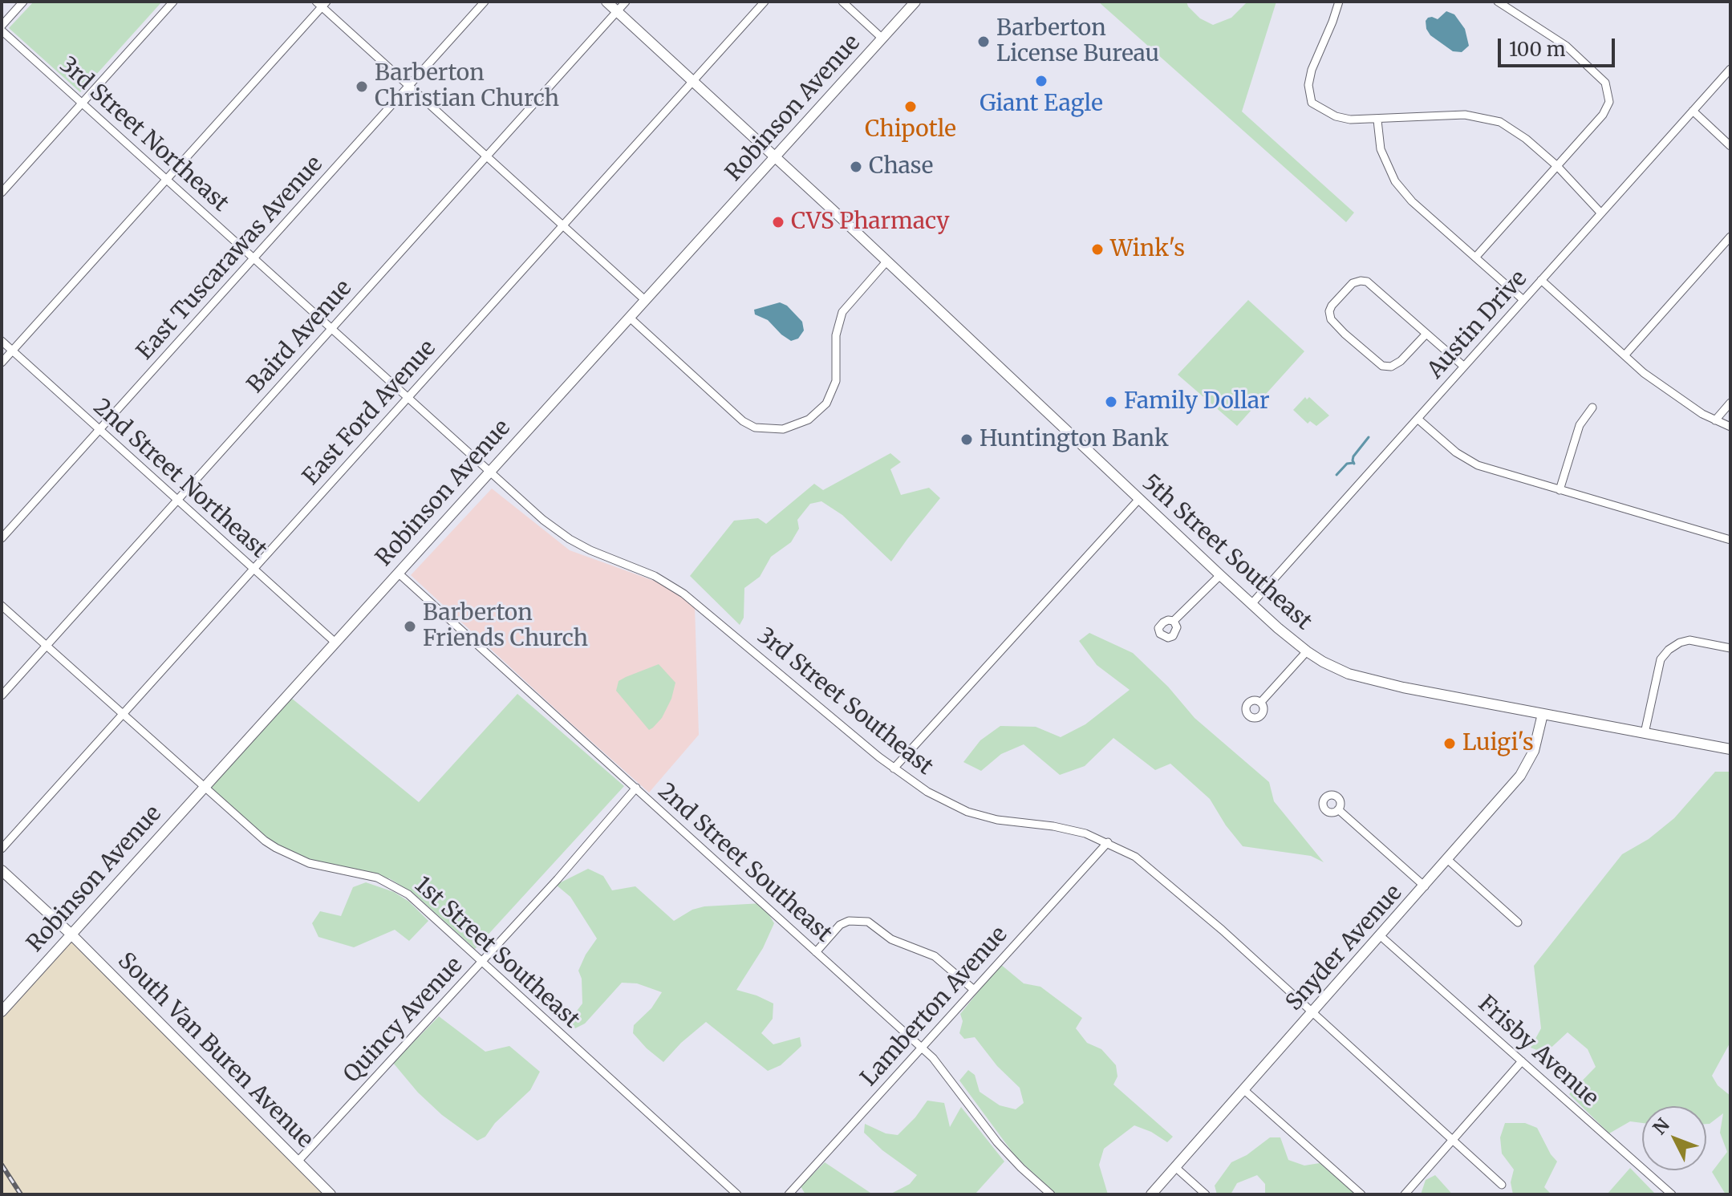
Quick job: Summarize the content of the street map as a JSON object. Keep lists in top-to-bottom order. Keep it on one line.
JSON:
{"streets":{"main road":["Robinson Avenue","5th Street Southeast","Snyder Avenue","South Van Buren Avenue"],"street":["3rd Street Northeast","East Tuscarawas Avenue","Austin Drive","Baird Avenue","East Ford Avenue","2nd Street Northeast","3rd Street Southeast","2nd Street Southeast","1st Street Southeast","Lamberton Avenue","Quincy Avenue","Frisby Avenue"]},"crossings":[["Robinson Avenue","3rd Street Northeast"],["Robinson Avenue","2nd Street Northeast"],["Robinson Avenue","5th Street Southeast"],["Robinson Avenue","3rd Street Southeast"],["Robinson Avenue","2nd Street Southeast"],["Robinson Avenue","1st Street Southeast"],["Robinson Avenue","South Van Buren Avenue"],["3rd Street Northeast","East Tuscarawas Avenue"],["3rd Street Northeast","Baird Avenue"],["3rd Street Northeast","East Ford Avenue"],["3rd Street Northeast","3rd Street Southeast"],["East Tuscarawas Avenue","2nd Street Northeast"],["Austin Drive","5th Street Southeast"],["Baird Avenue","2nd Street Northeast"],["Baird Avenue","5th Street Southeast"],["Baird Avenue","1st Street Southeast"],["East Ford Avenue","2nd Street Northeast"],["East Ford Avenue","5th Street Southeast"],["East Ford Avenue","1st Street Southeast"],["5th Street Southeast","Snyder Avenue"],["3rd Street Southeast","Snyder Avenue"],["3rd Street Southeast","Lamberton Avenue"],["2nd Street Southeast","Lamberton Avenue"],["2nd Street Southeast","Quincy Avenue"],["Snyder Avenue","Frisby Avenue"],["1st Street Southeast","Quincy Avenue"],["Quincy Avenue","South Van Buren Avenue"]],"places":["Barberton License Bureau","Giant Eagle","Barberton Christian Church","Chipotle","Chase","CVS Pharmacy","Wink's","Family Dollar","Huntington Bank","Barberton Friends Church","Luigi's"],"scale_bar":"100 m","north":"top left"}
